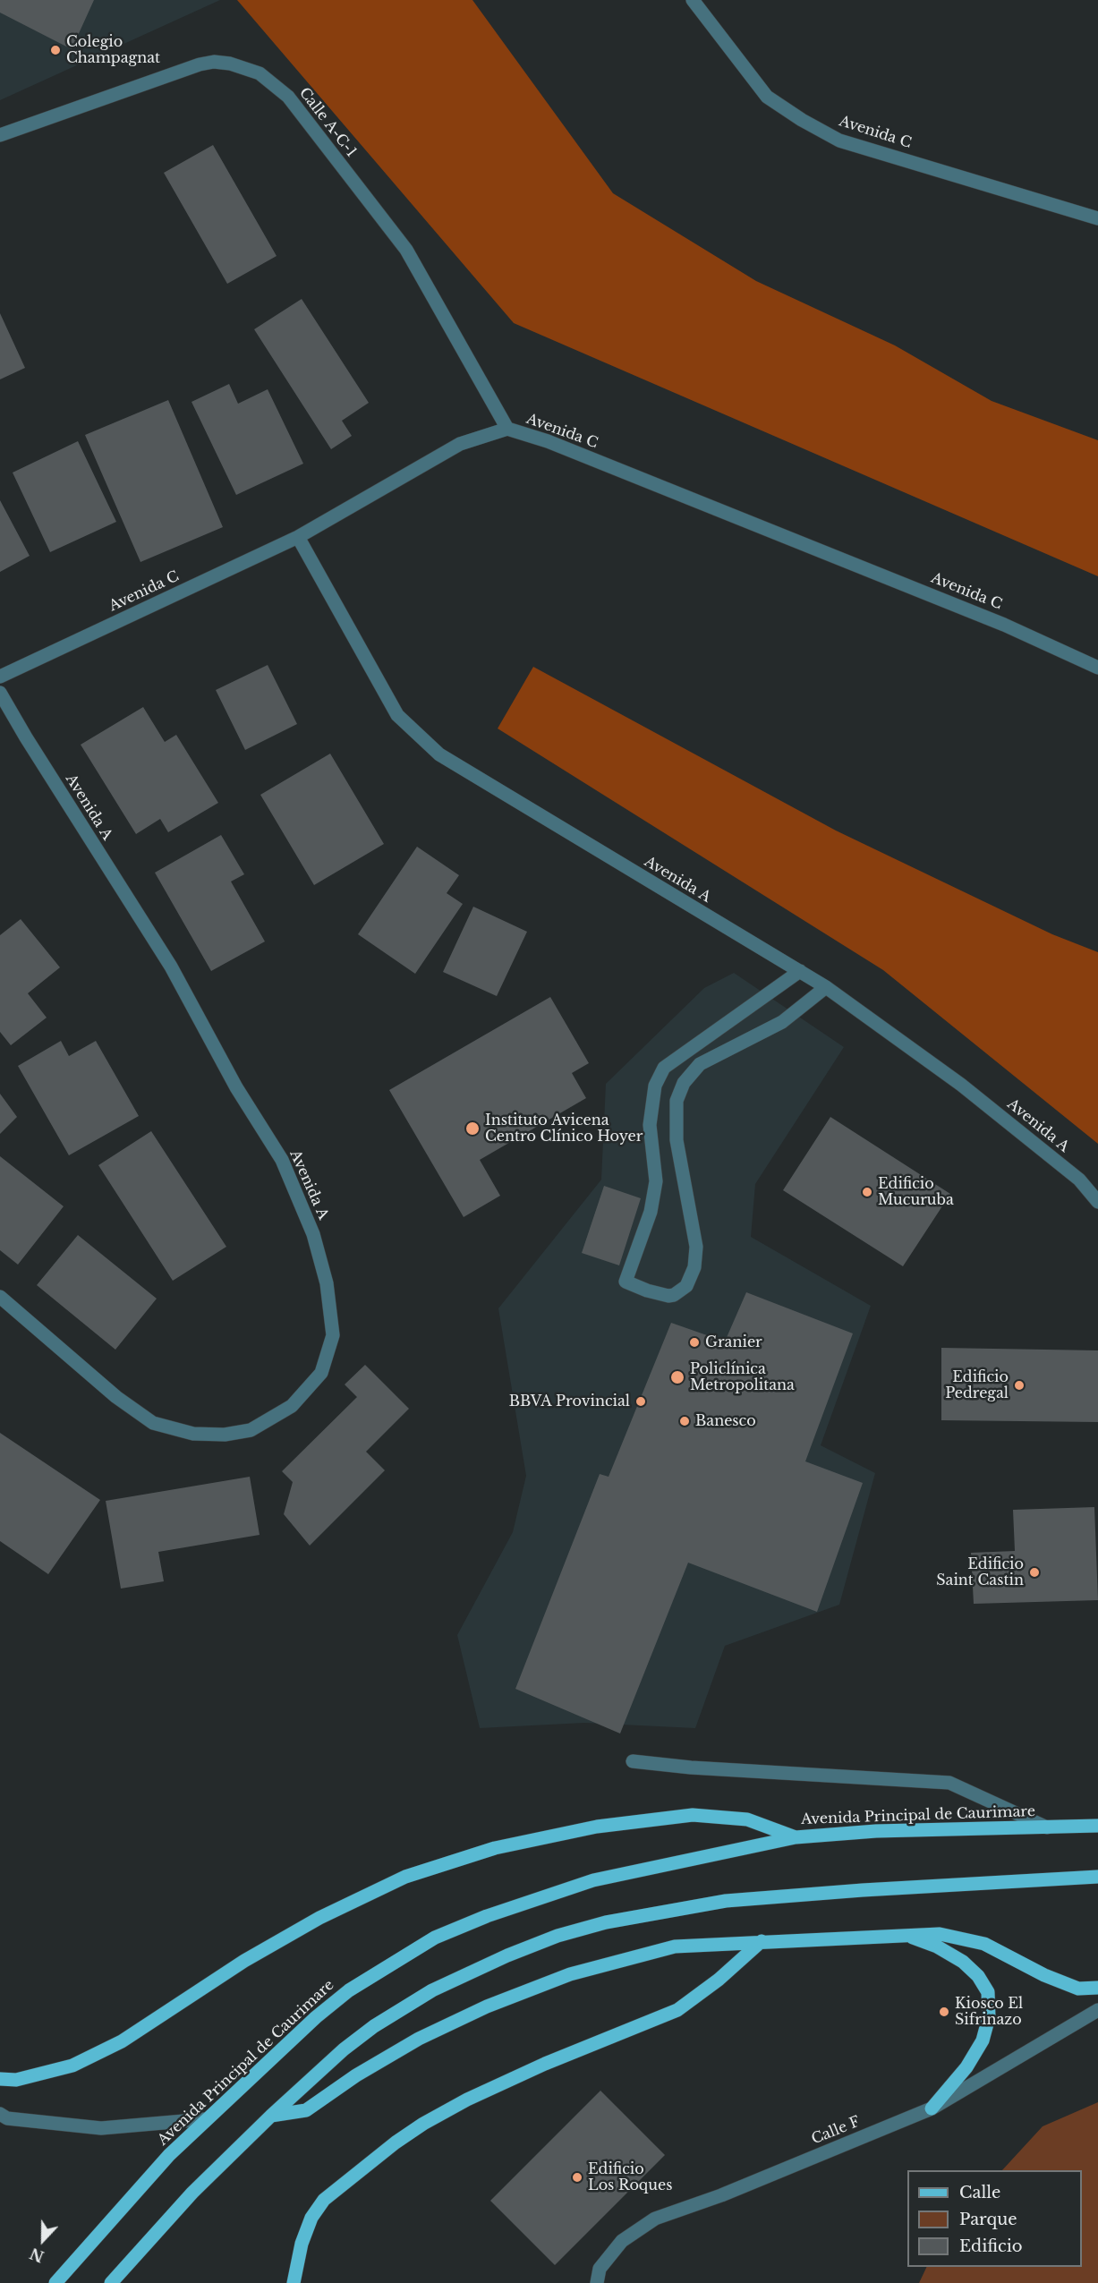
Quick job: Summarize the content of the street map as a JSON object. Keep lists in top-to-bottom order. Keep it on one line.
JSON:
{"streets":{"main road":["Avenida Principal de Caurimare"],"street":["Calle A-C-1","Avenida C","Avenida A","Calle F"]},"crossings":[["Calle A-C-1","Avenida C"],["Avenida C","Avenida A"]],"places":["Colegio Champagnat","Instituto Avicena Centro Clínico Hoyer","Edificio Mucuruba","Granier","Policlínica Metropolitana","Edificio Pedregal","BBVA Provincial","Banesco","Edificio Saint Castin","Kiosco El Sifrinazo","Edificio Los Roques"],"legend":["Calle","Parque","Edificio"],"north":"bottom"}
